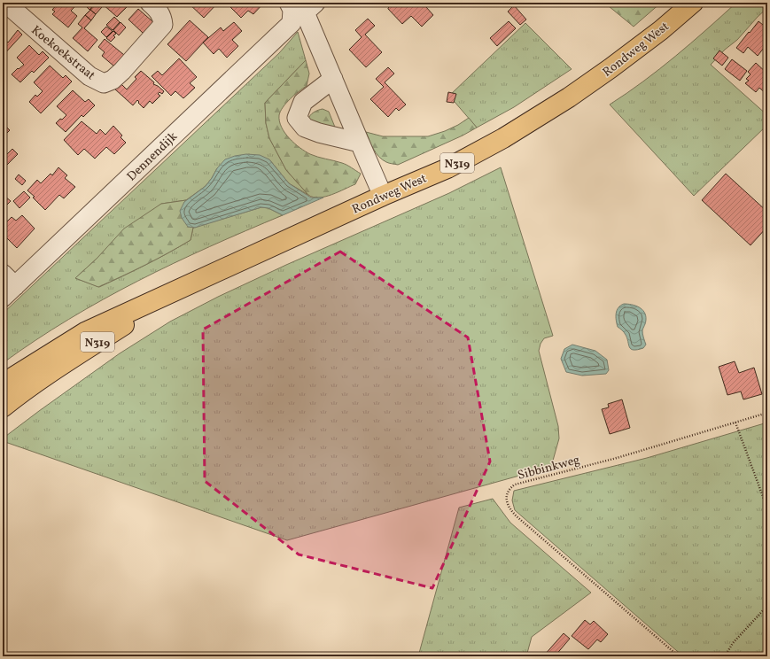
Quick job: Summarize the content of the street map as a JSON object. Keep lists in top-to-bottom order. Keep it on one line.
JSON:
{"streets":{"main road":["Rondweg West","N319"],"street":["Koekoekstraat","Dennendijk"],"path":["Sibbinkweg"]}}
